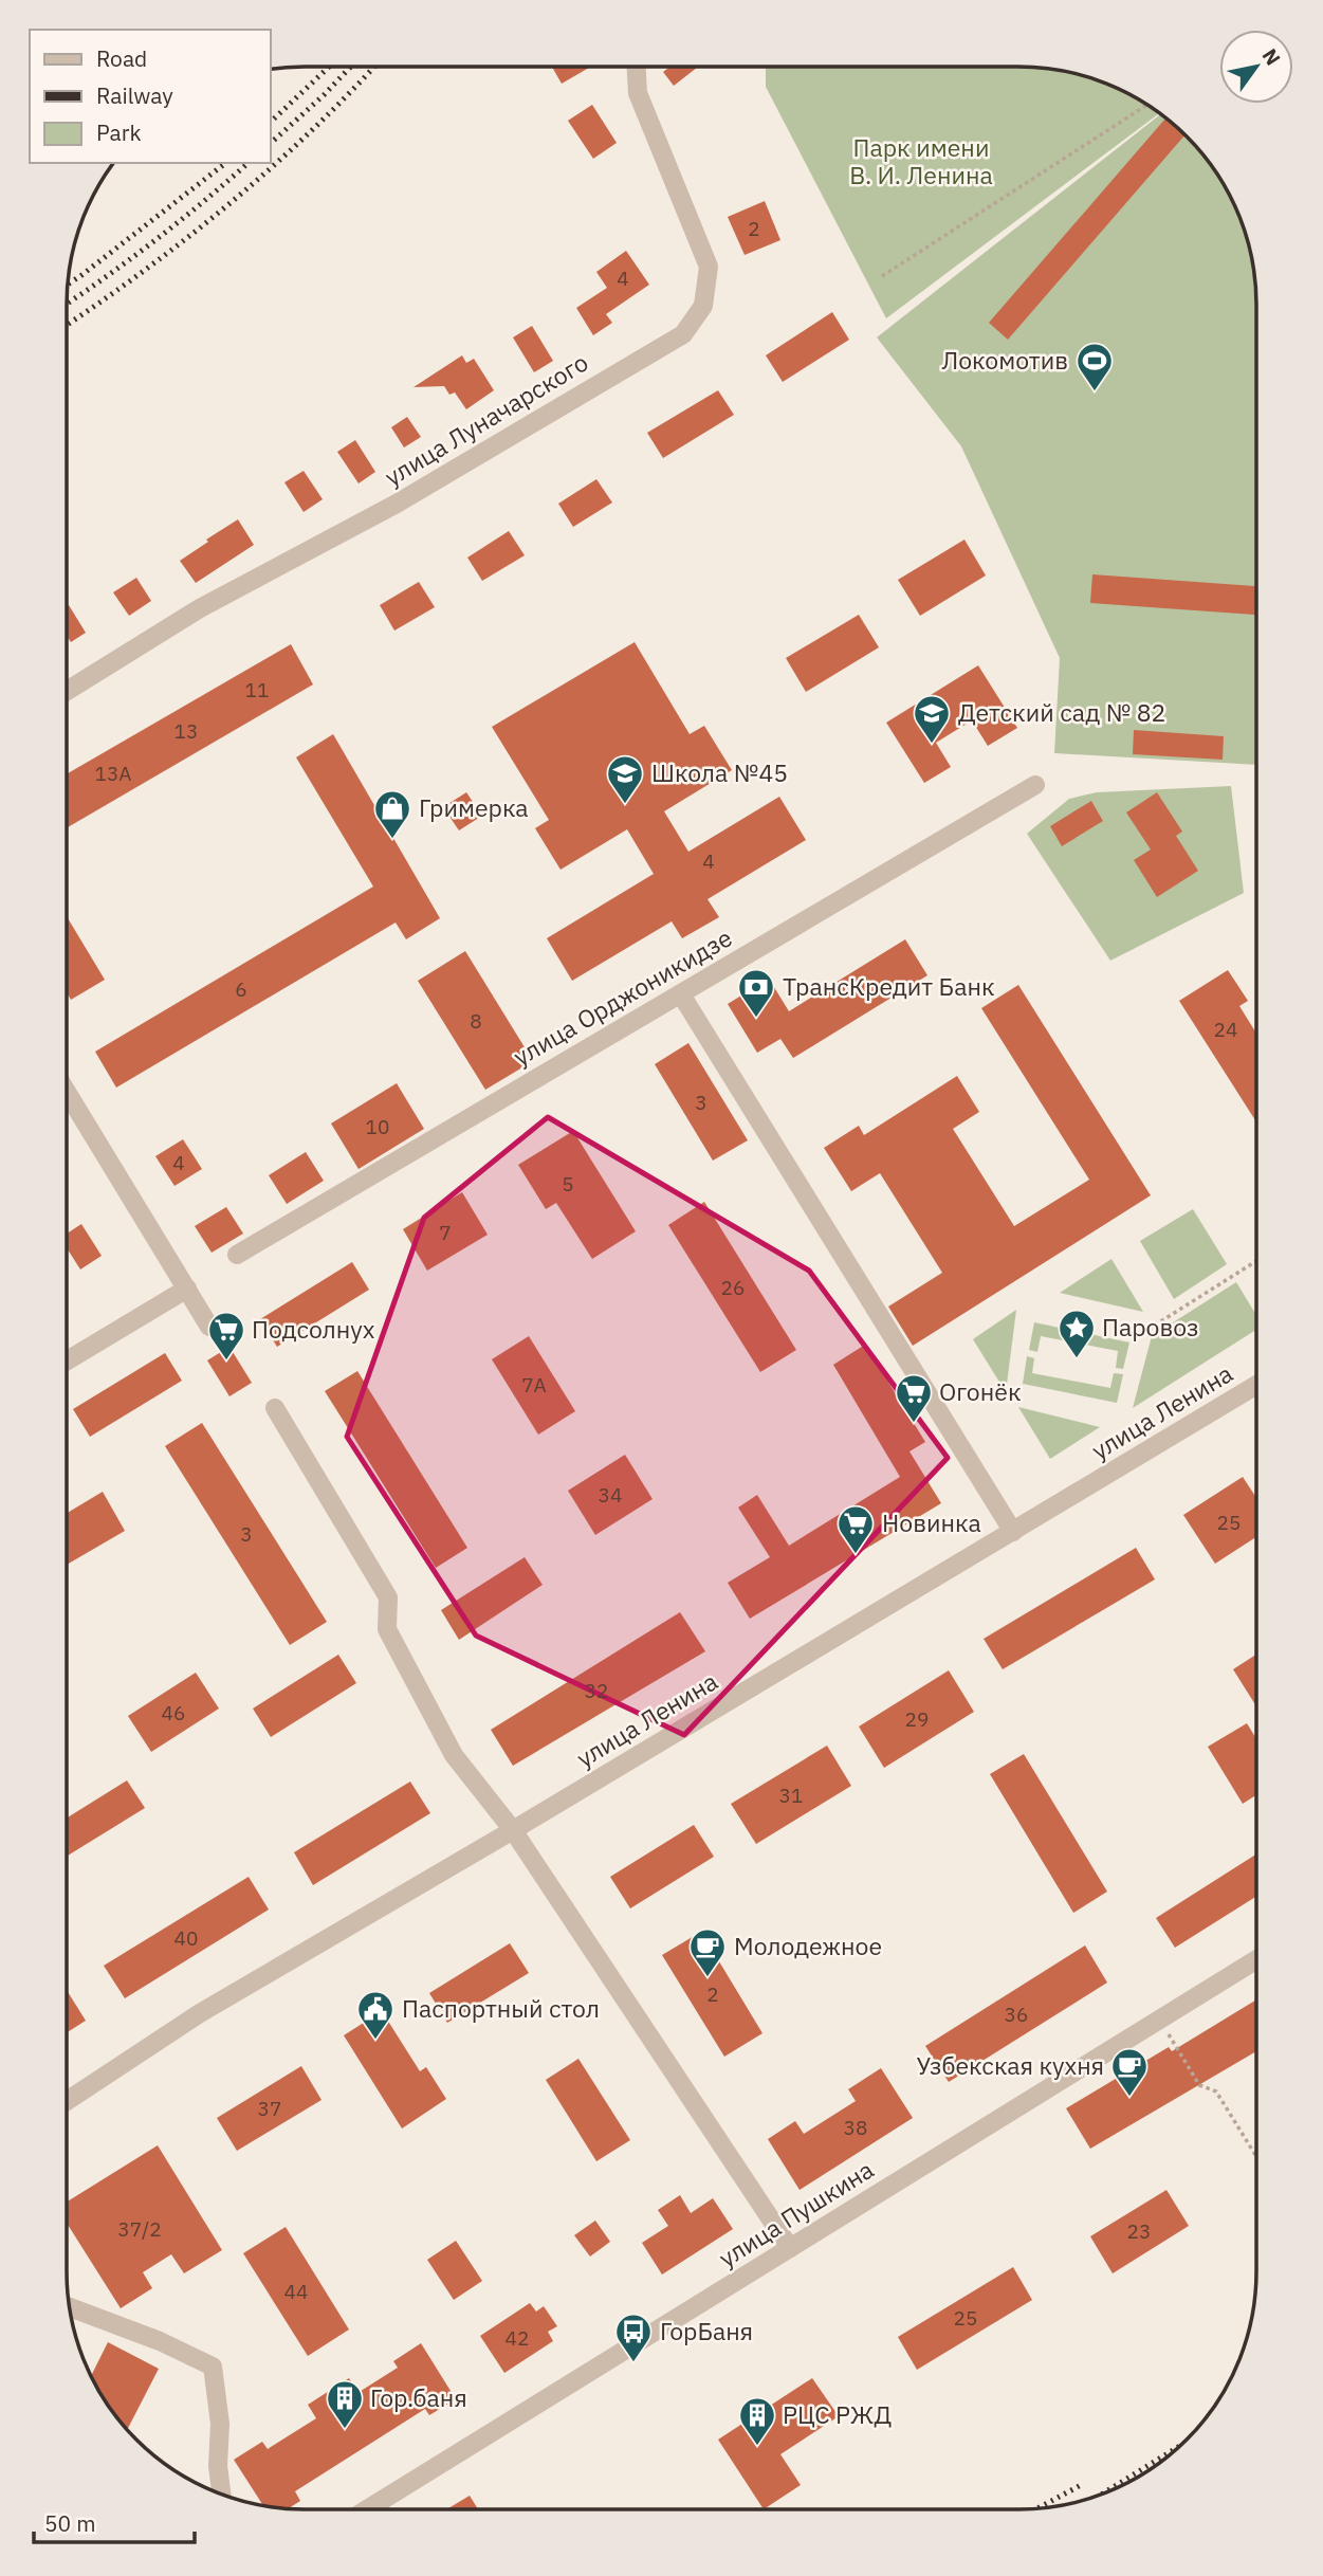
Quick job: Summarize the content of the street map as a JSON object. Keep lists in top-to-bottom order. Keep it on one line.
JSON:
{"streets":{"street":["улица Луначарского","улица Орджоникидзе","улица Ленина","улица Пушкина"]},"parks":["Парк имени В. И. Ленина"],"places":{"sports":["Локомотив"],"school or university":["Детский сад № 82","Школа №45"],"shop":["Гримерка"],"bank":["ТрансКредит Банк"],"place":["Паровоз"],"supermarket":["Подсолнух","Огонёк","Новинка"],"cafe":["Молодежное","Узбекская кухня"],"public building":["Паспортный стол"],"bus stop":["ГорБаня"],"building":["Гор.баня","РЦС РЖД"]},"house_numbers":["2","4","11","13","13А","4","6","8","24","3","10","4","5","7","26","7А","34","25","3","32","46","29","31","40","2","36","37","38","37/2","23","44","25","42"],"legend":["Road","Railway","Park"],"scale_bar":"50 m","north":"top right"}
